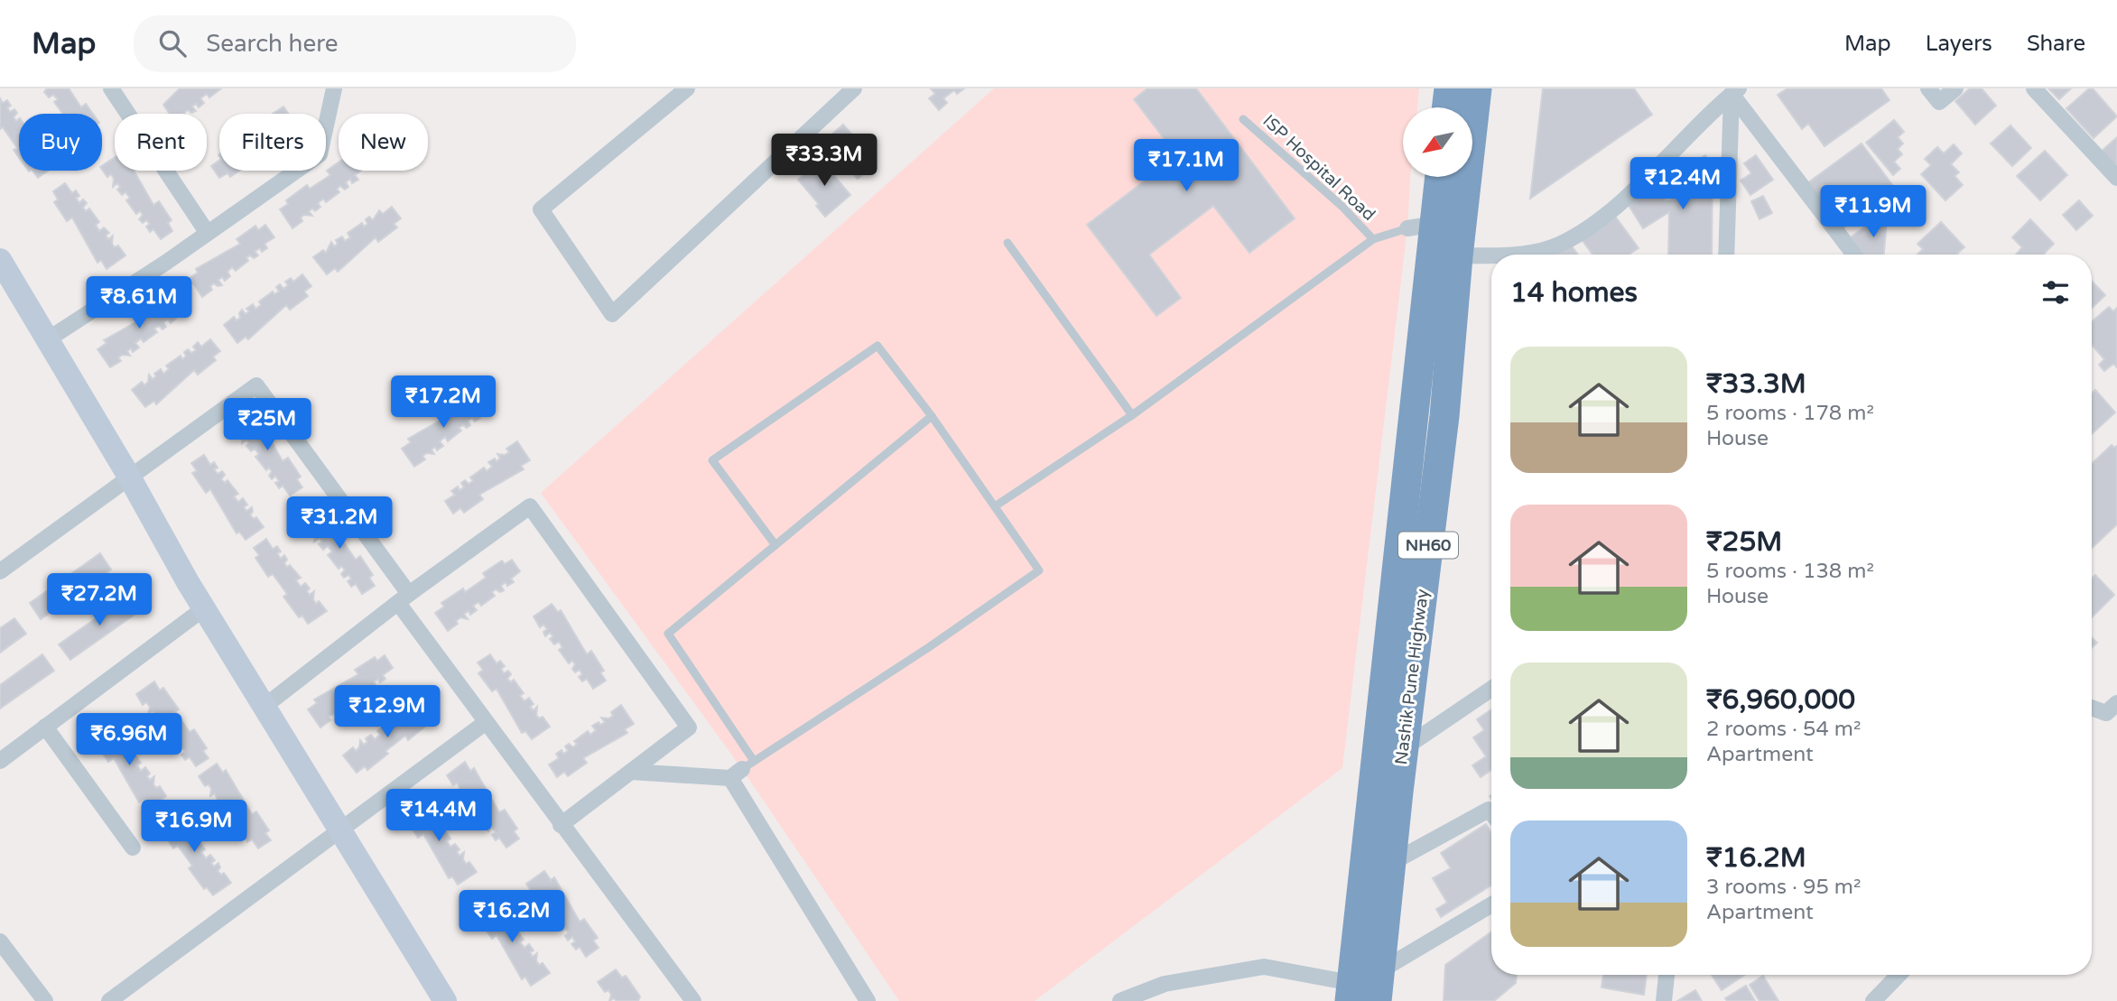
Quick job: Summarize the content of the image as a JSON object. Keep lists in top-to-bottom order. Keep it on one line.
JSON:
{"streets":{"highway":["NH60","Nashik Pune Highway"],"lane":["ISP Hospital Road"]},"north":"bottom left","page":{"header":"Map","search":"Search here","nav":["Map","Layers","Share"],"chip":["Buy","Rent","Filters","New"],"price":["₹33.3M","₹17.1M","₹12.4M","₹11.9M","₹8.61M","₹17.2M","₹25M","₹31.2M","₹27.2M","₹12.9M","₹6.96M","₹14.4M","₹16.9M","₹16.2M"],"heading":"14 homes","list":[{"name":"₹33.3M","note":"5 rooms · 178 m² · House"},{"name":"₹25M","note":"5 rooms · 138 m² · House"},{"name":"₹6,960,000","note":"2 rooms · 54 m² · Apartment"},{"name":"₹16.2M","note":"3 rooms · 95 m² · Apartment"}]}}
